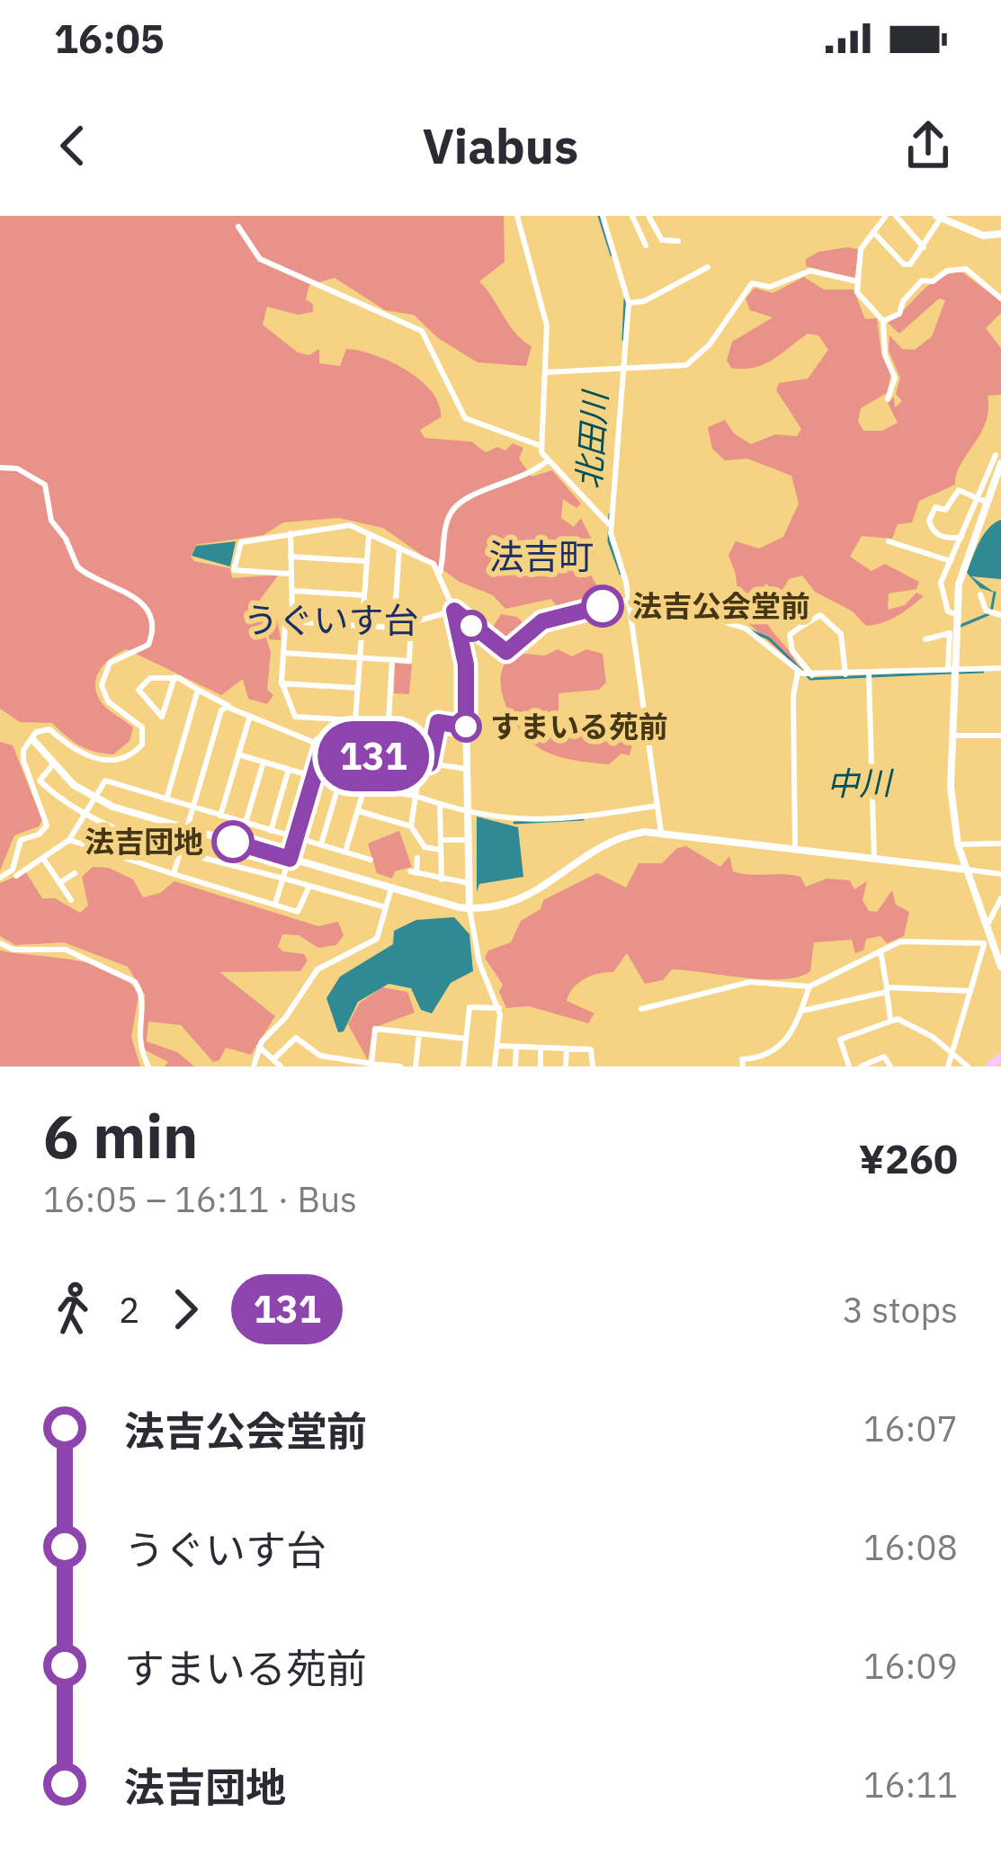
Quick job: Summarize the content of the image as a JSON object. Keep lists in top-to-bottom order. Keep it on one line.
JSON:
{"districts":["法吉町","うぐいす台"],"water":["北田川","中川"],"places":["法吉公会堂前","すまいる苑前","法吉団地"],"lines":["bus line 131"],"page":{"status":"16:05","header":"Viabus","on_map":"131","heading":["6 min","16:05 – 16:11 · Bus","¥260"],"legs":["2","131","3 stops"],"list":[{"name":"法吉公会堂前","value":"16:07"},{"name":"うぐいす台","value":"16:08"},{"name":"すまいる苑前","value":"16:09"},{"name":"法吉団地","value":"16:11"}]}}
